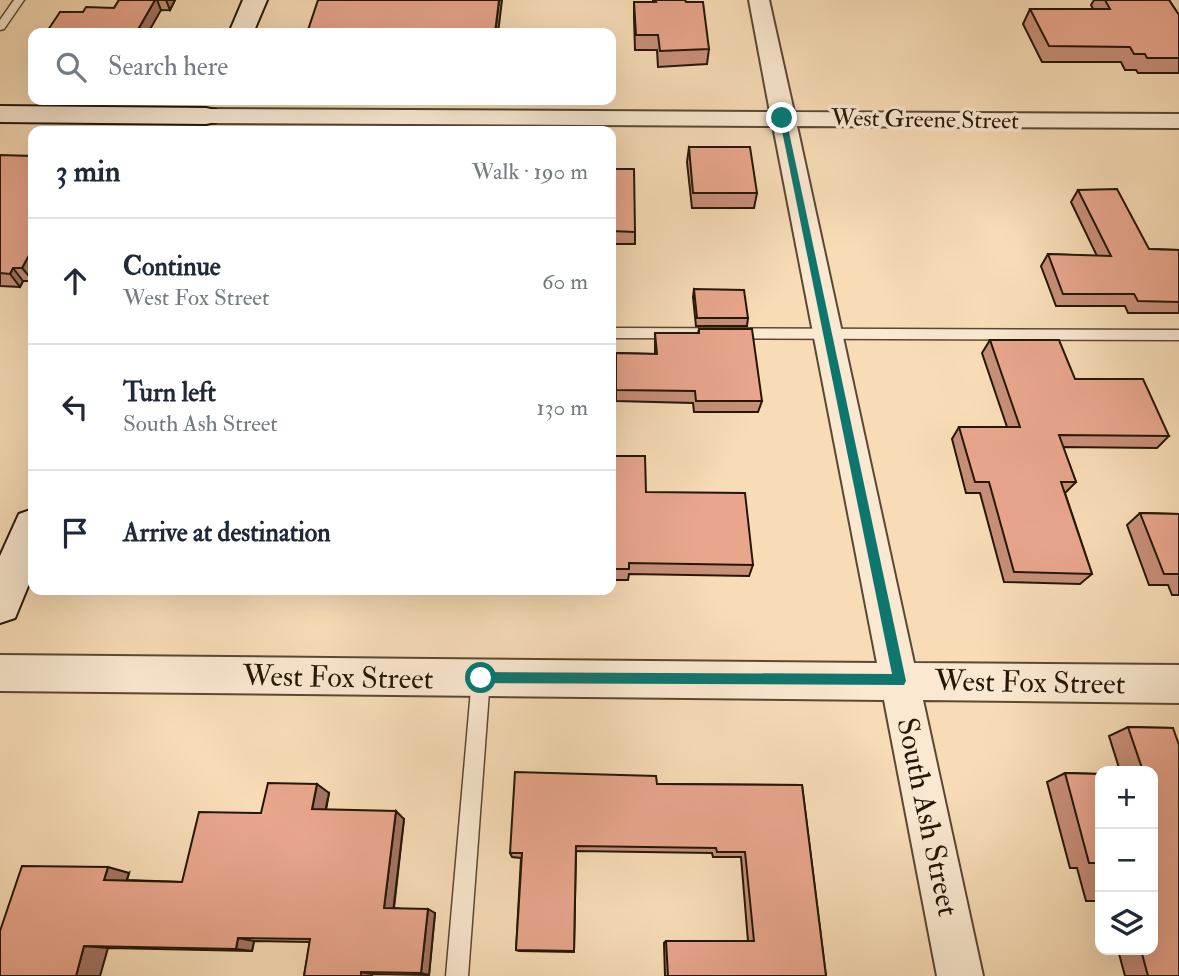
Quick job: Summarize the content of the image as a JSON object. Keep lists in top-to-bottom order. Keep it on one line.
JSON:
{"streets":{"street":["West Greene Street","West Fox Street","South Ash Street"]},"crossings":[["West Greene Street","South Ash Street"],["West Fox Street","South Ash Street"]],"page":{"search":"Search here","heading":["3 min","Walk · 190 m"],"list":[["Continue","West Fox Street","60 m"],["Turn left","South Ash Street","130 m"],"Arrive at destination"],"map_buttons":["+","−"]}}
